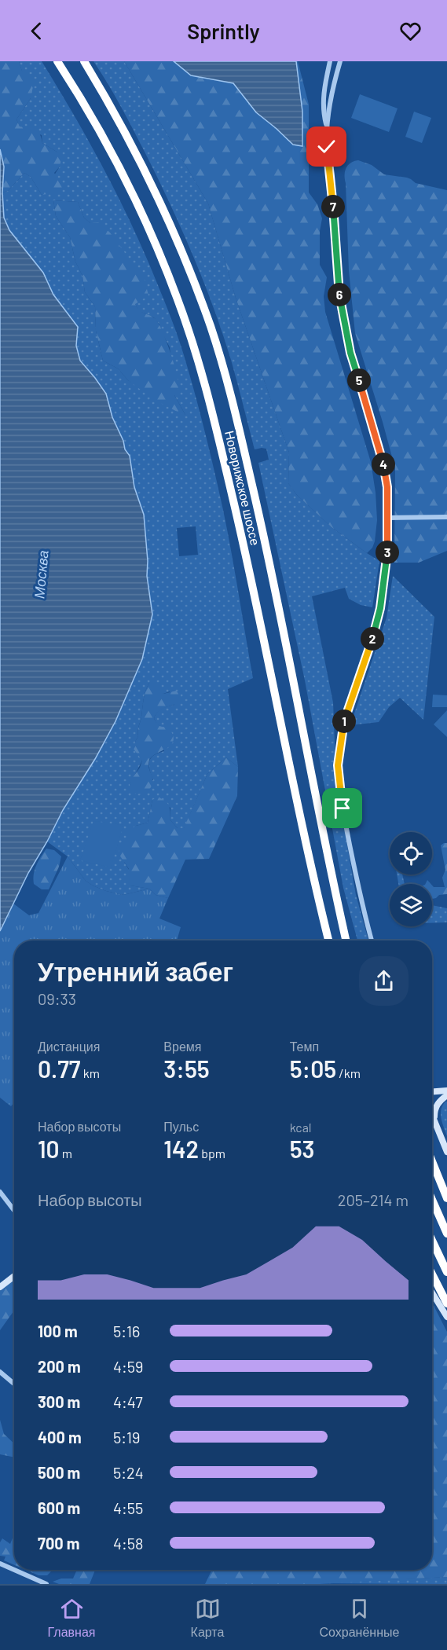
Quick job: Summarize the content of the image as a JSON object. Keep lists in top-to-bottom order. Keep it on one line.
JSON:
{"streets":{"highway":["Новорижское шоссе"]},"water":["Москва"],"page":{"header":"Sprintly","pins":["7","6","5","4","3","2","1"],"heading":["Утренний забег","09:33"],"stats":[["Дистанция","0.77 km"],["Время","3:55"],["Темп","5:05 /km"],["Набор высоты","10 m"],["Пульс","142 bpm"],["kcal","53"]],"chart":["Набор высоты","205–214 m"],"list":[{"name":"100 m","note":"5:16"},{"name":"200 m","note":"4:59"},{"name":"300 m","note":"4:47"},{"name":"400 m","note":"5:19"},{"name":"500 m","note":"5:24"},{"name":"600 m","note":"4:55"},{"name":"700 m","note":"4:58"}],"tabs":["Главная","Карта","Сохранённые"]}}
